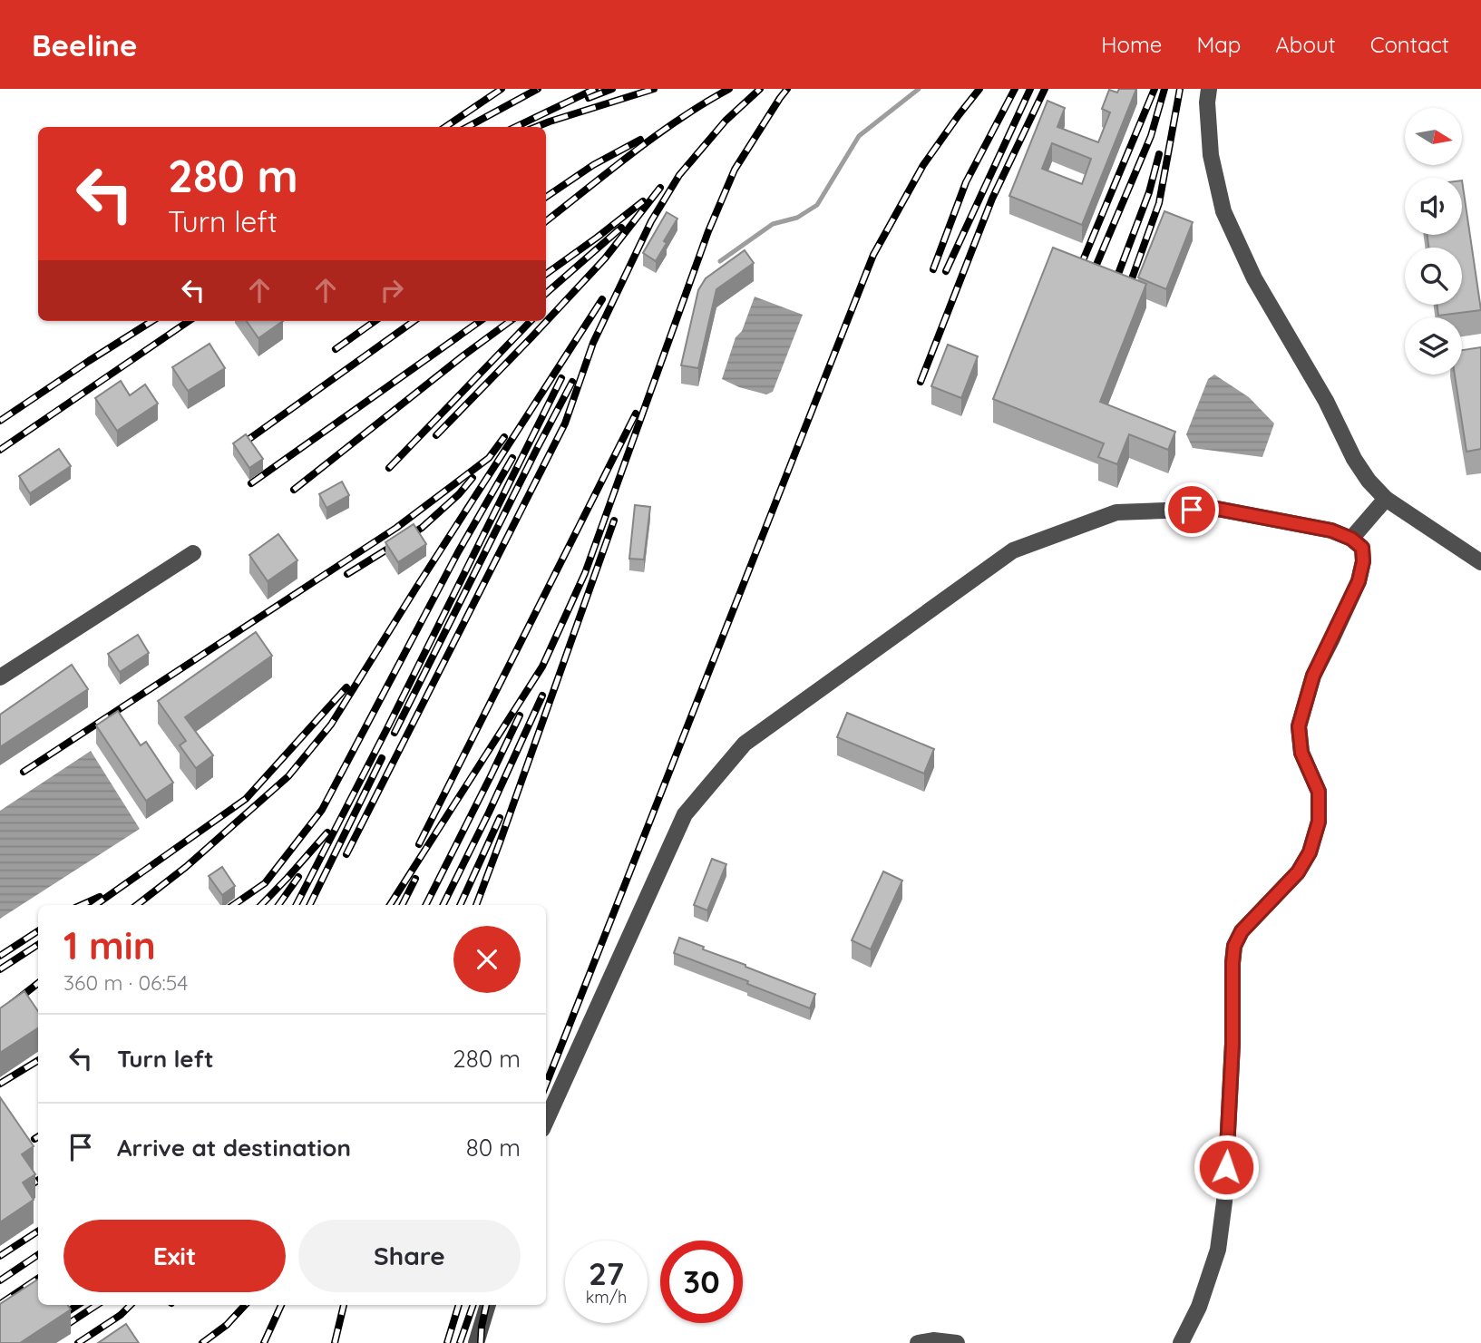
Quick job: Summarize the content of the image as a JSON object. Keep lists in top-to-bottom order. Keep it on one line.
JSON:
{"north":"right","page":{"header":"Beeline","nav":["Home","Map","About","Contact"],"turn":["280 m","Turn left"],"heading":["1 min","360 m · 06:54"],"list":[{"name":"Turn left","value":"280 m"},{"name":"Arrive at destination","value":"80 m"}],"buttons":["Exit","Share"],"speed":"27 km/h","limit":"30"}}
